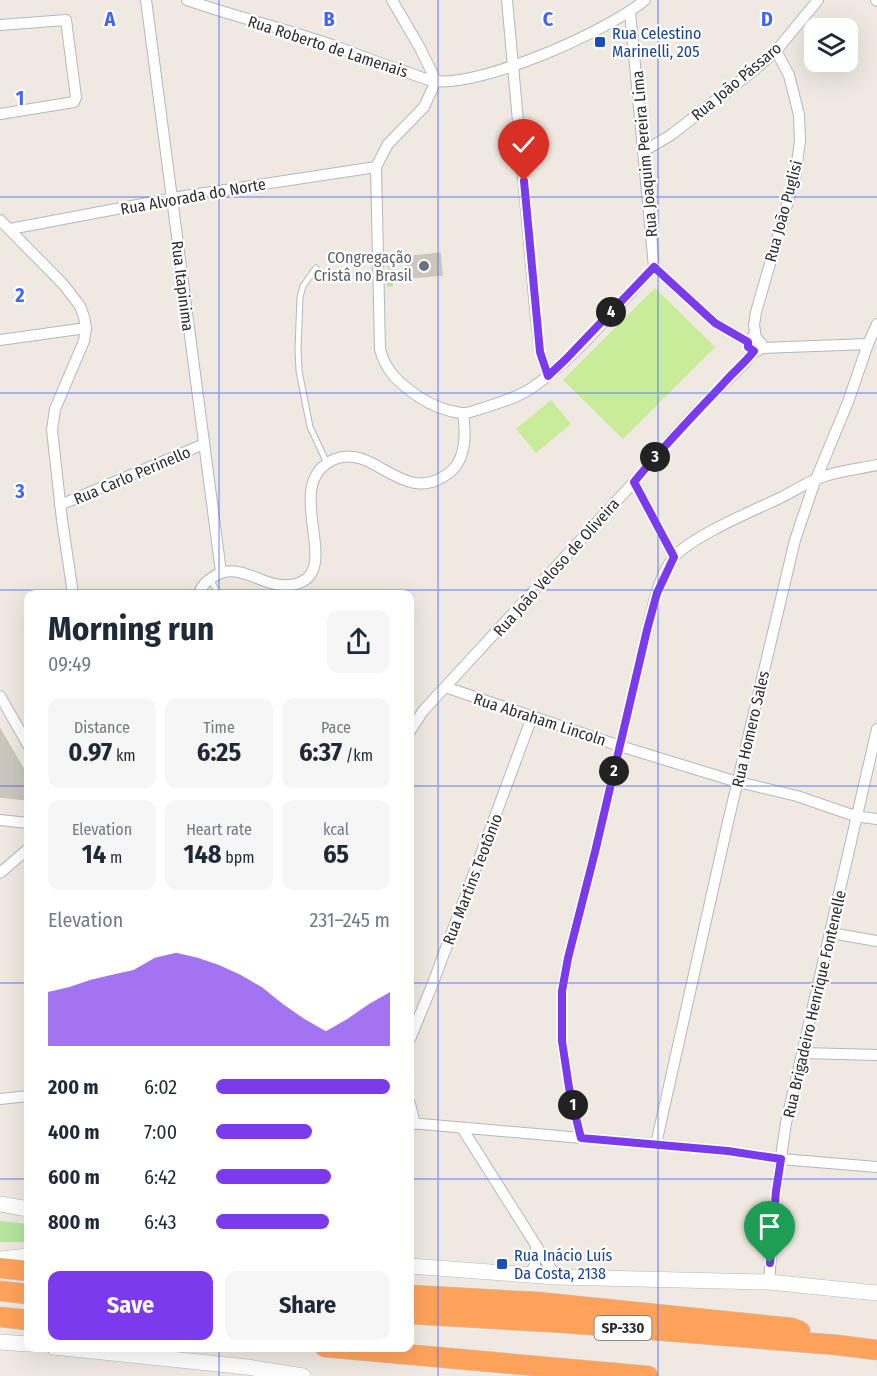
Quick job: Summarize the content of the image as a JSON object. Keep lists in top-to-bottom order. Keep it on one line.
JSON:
{"streets":{"highway":["SP-330"],"street":["Rua Roberto de Lamenais","Rua João Pássaro","Rua Joaquim Pereira Lima","Rua Alvorada do Norte","Rua João Puglisi","Rua Itapinima","Rua Carlo Perinello","Rua João Veloso de Oliveira","Rua Abraham Lincoln","Rua Homero Sales","Rua Martins Teotônio","Rua Brigadeiro Henrique Fontenelle"]},"crossings":[["Rua João Pássaro","Rua Joaquim Pereira Lima"],["Rua João Pássaro","Rua João Puglisi"],["Rua Alvorada do Norte","Rua Itapinima"],["Rua João Puglisi","Rua João Veloso de Oliveira"],["Rua Itapinima","Rua Carlo Perinello"],["Rua João Veloso de Oliveira","Rua Abraham Lincoln"],["Rua Abraham Lincoln","Rua Homero Sales"],["Rua Abraham Lincoln","Rua Martins Teotônio"],["Rua Abraham Lincoln","Rua Brigadeiro Henrique Fontenelle"]],"places":{"transit":["Rua Celestino Marinelli, 205","Rua Inácio Luís Da Costa, 2138"],"other":["COngregação Cristâ no Brasil"]},"page":{"pins":["4","3","2","1"],"heading":["Morning run","09:49"],"stats":[["Distance","0.97 km"],["Time","6:25"],["Pace","6:37 /km"],["Elevation","14 m"],["Heart rate","148 bpm"],["kcal","65"]],"chart":["Elevation","231–245 m"],"list":[{"name":"200 m","note":"6:02"},{"name":"400 m","note":"7:00"},{"name":"600 m","note":"6:42"},{"name":"800 m","note":"6:43"}],"buttons":["Save","Share"]},"grid":{"columns":["A","B","C","D"],"rows":["1","2","3"]}}
